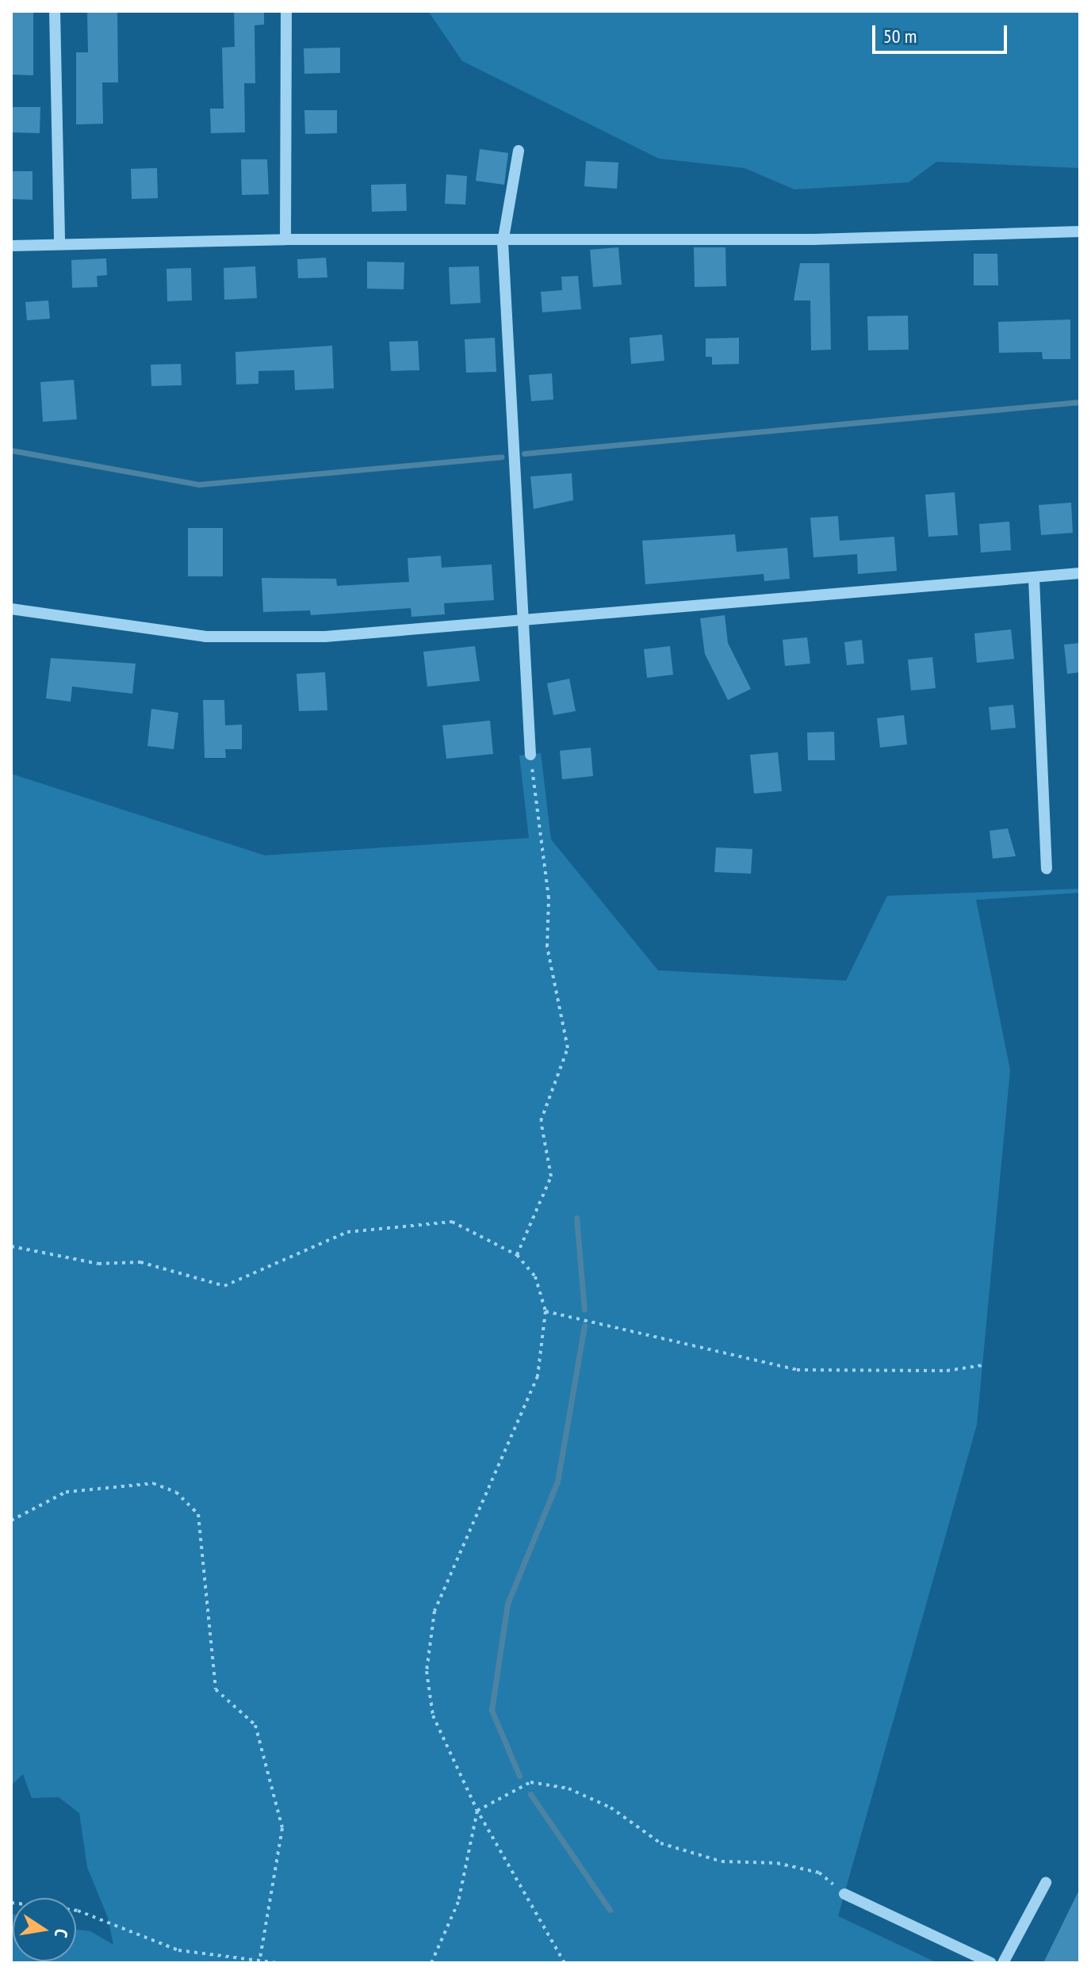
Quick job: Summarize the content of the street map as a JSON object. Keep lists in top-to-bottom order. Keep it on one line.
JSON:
{"scale_bar":"50 m","north":"right"}
